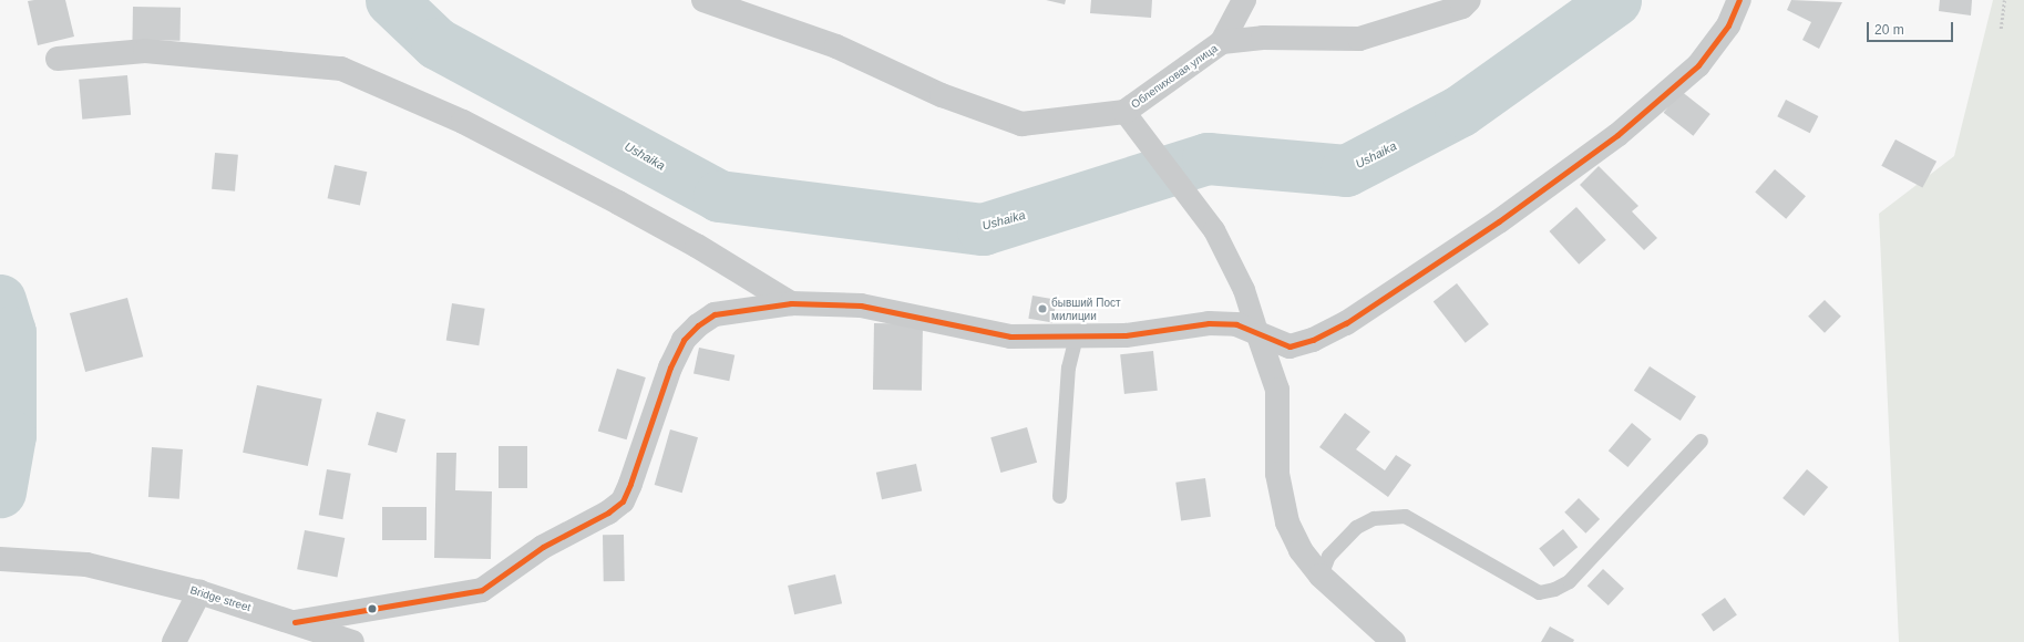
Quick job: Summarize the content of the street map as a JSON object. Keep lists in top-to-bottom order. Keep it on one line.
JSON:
{"streets":{"street":["Облепиховая улица","Bridge street"]},"water":["Ushaika"],"places":["бывший Пост милиции"],"scale_bar":"20 m"}
